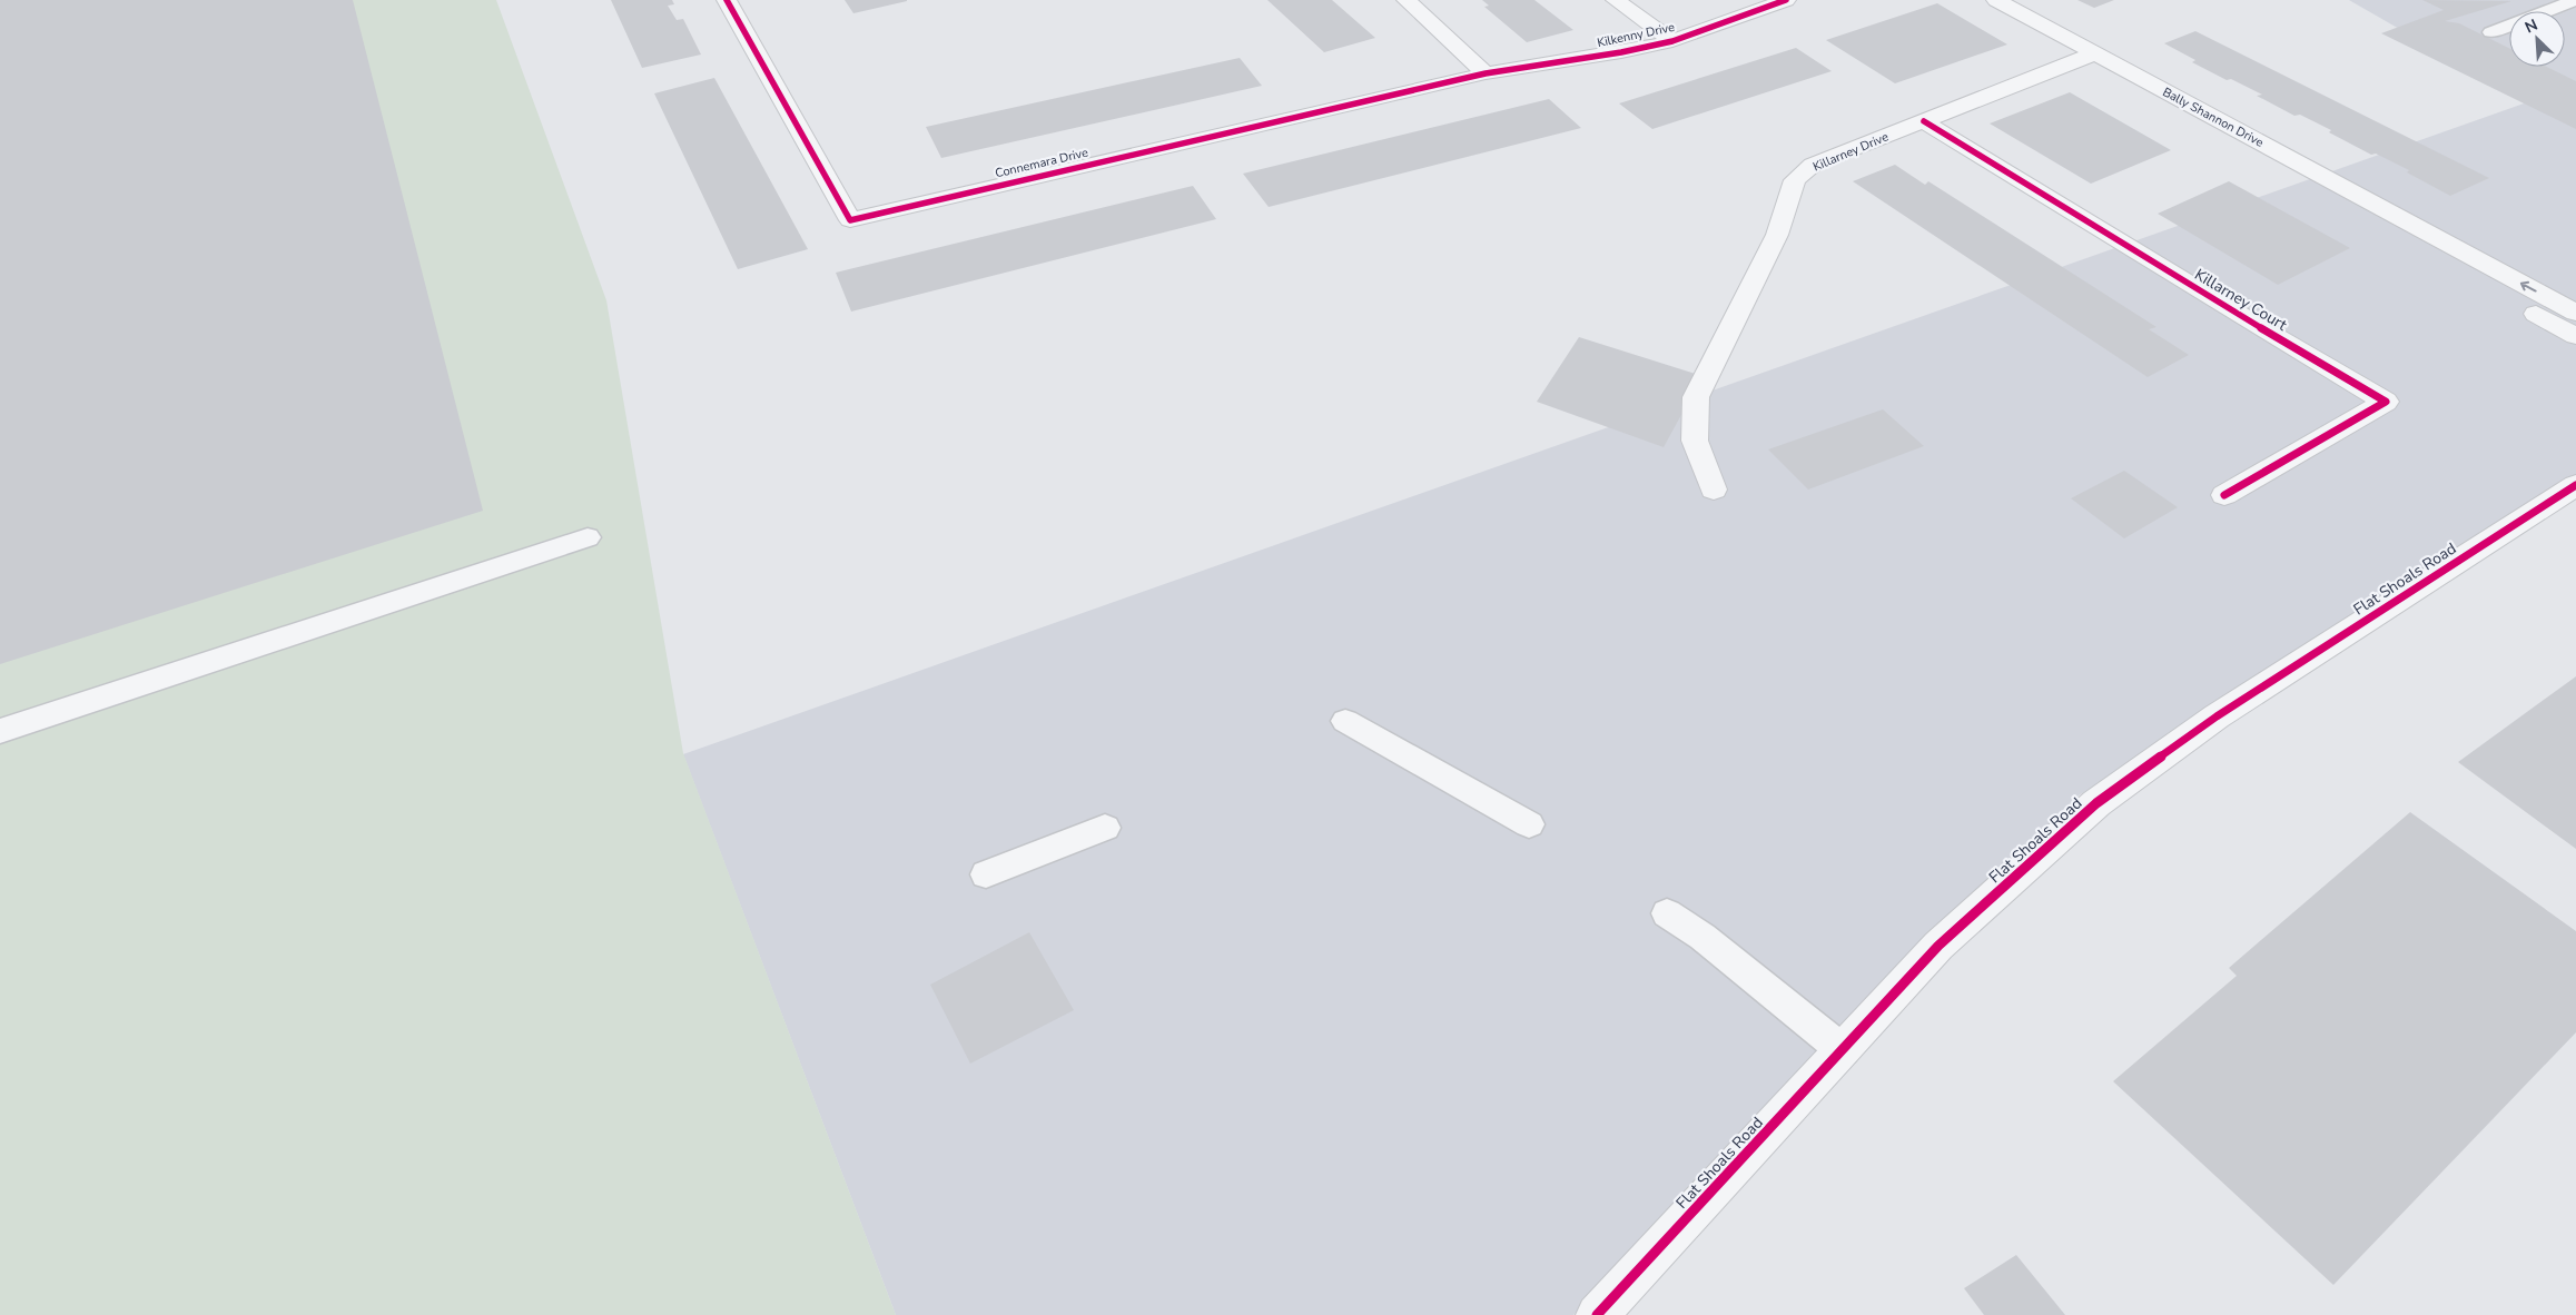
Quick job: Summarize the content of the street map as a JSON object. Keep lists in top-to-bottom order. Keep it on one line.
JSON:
{"streets":{"street":["Kilkenny Drive","Bally Shannon Drive","Killarney Drive","Connemara Drive","Killarney Court","Flat Shoals Road"]},"crossings":[["Kilkenny Drive","Connemara Drive"],["Bally Shannon Drive","Killarney Drive"],["Killarney Drive","Killarney Court"]],"north":"top left"}
